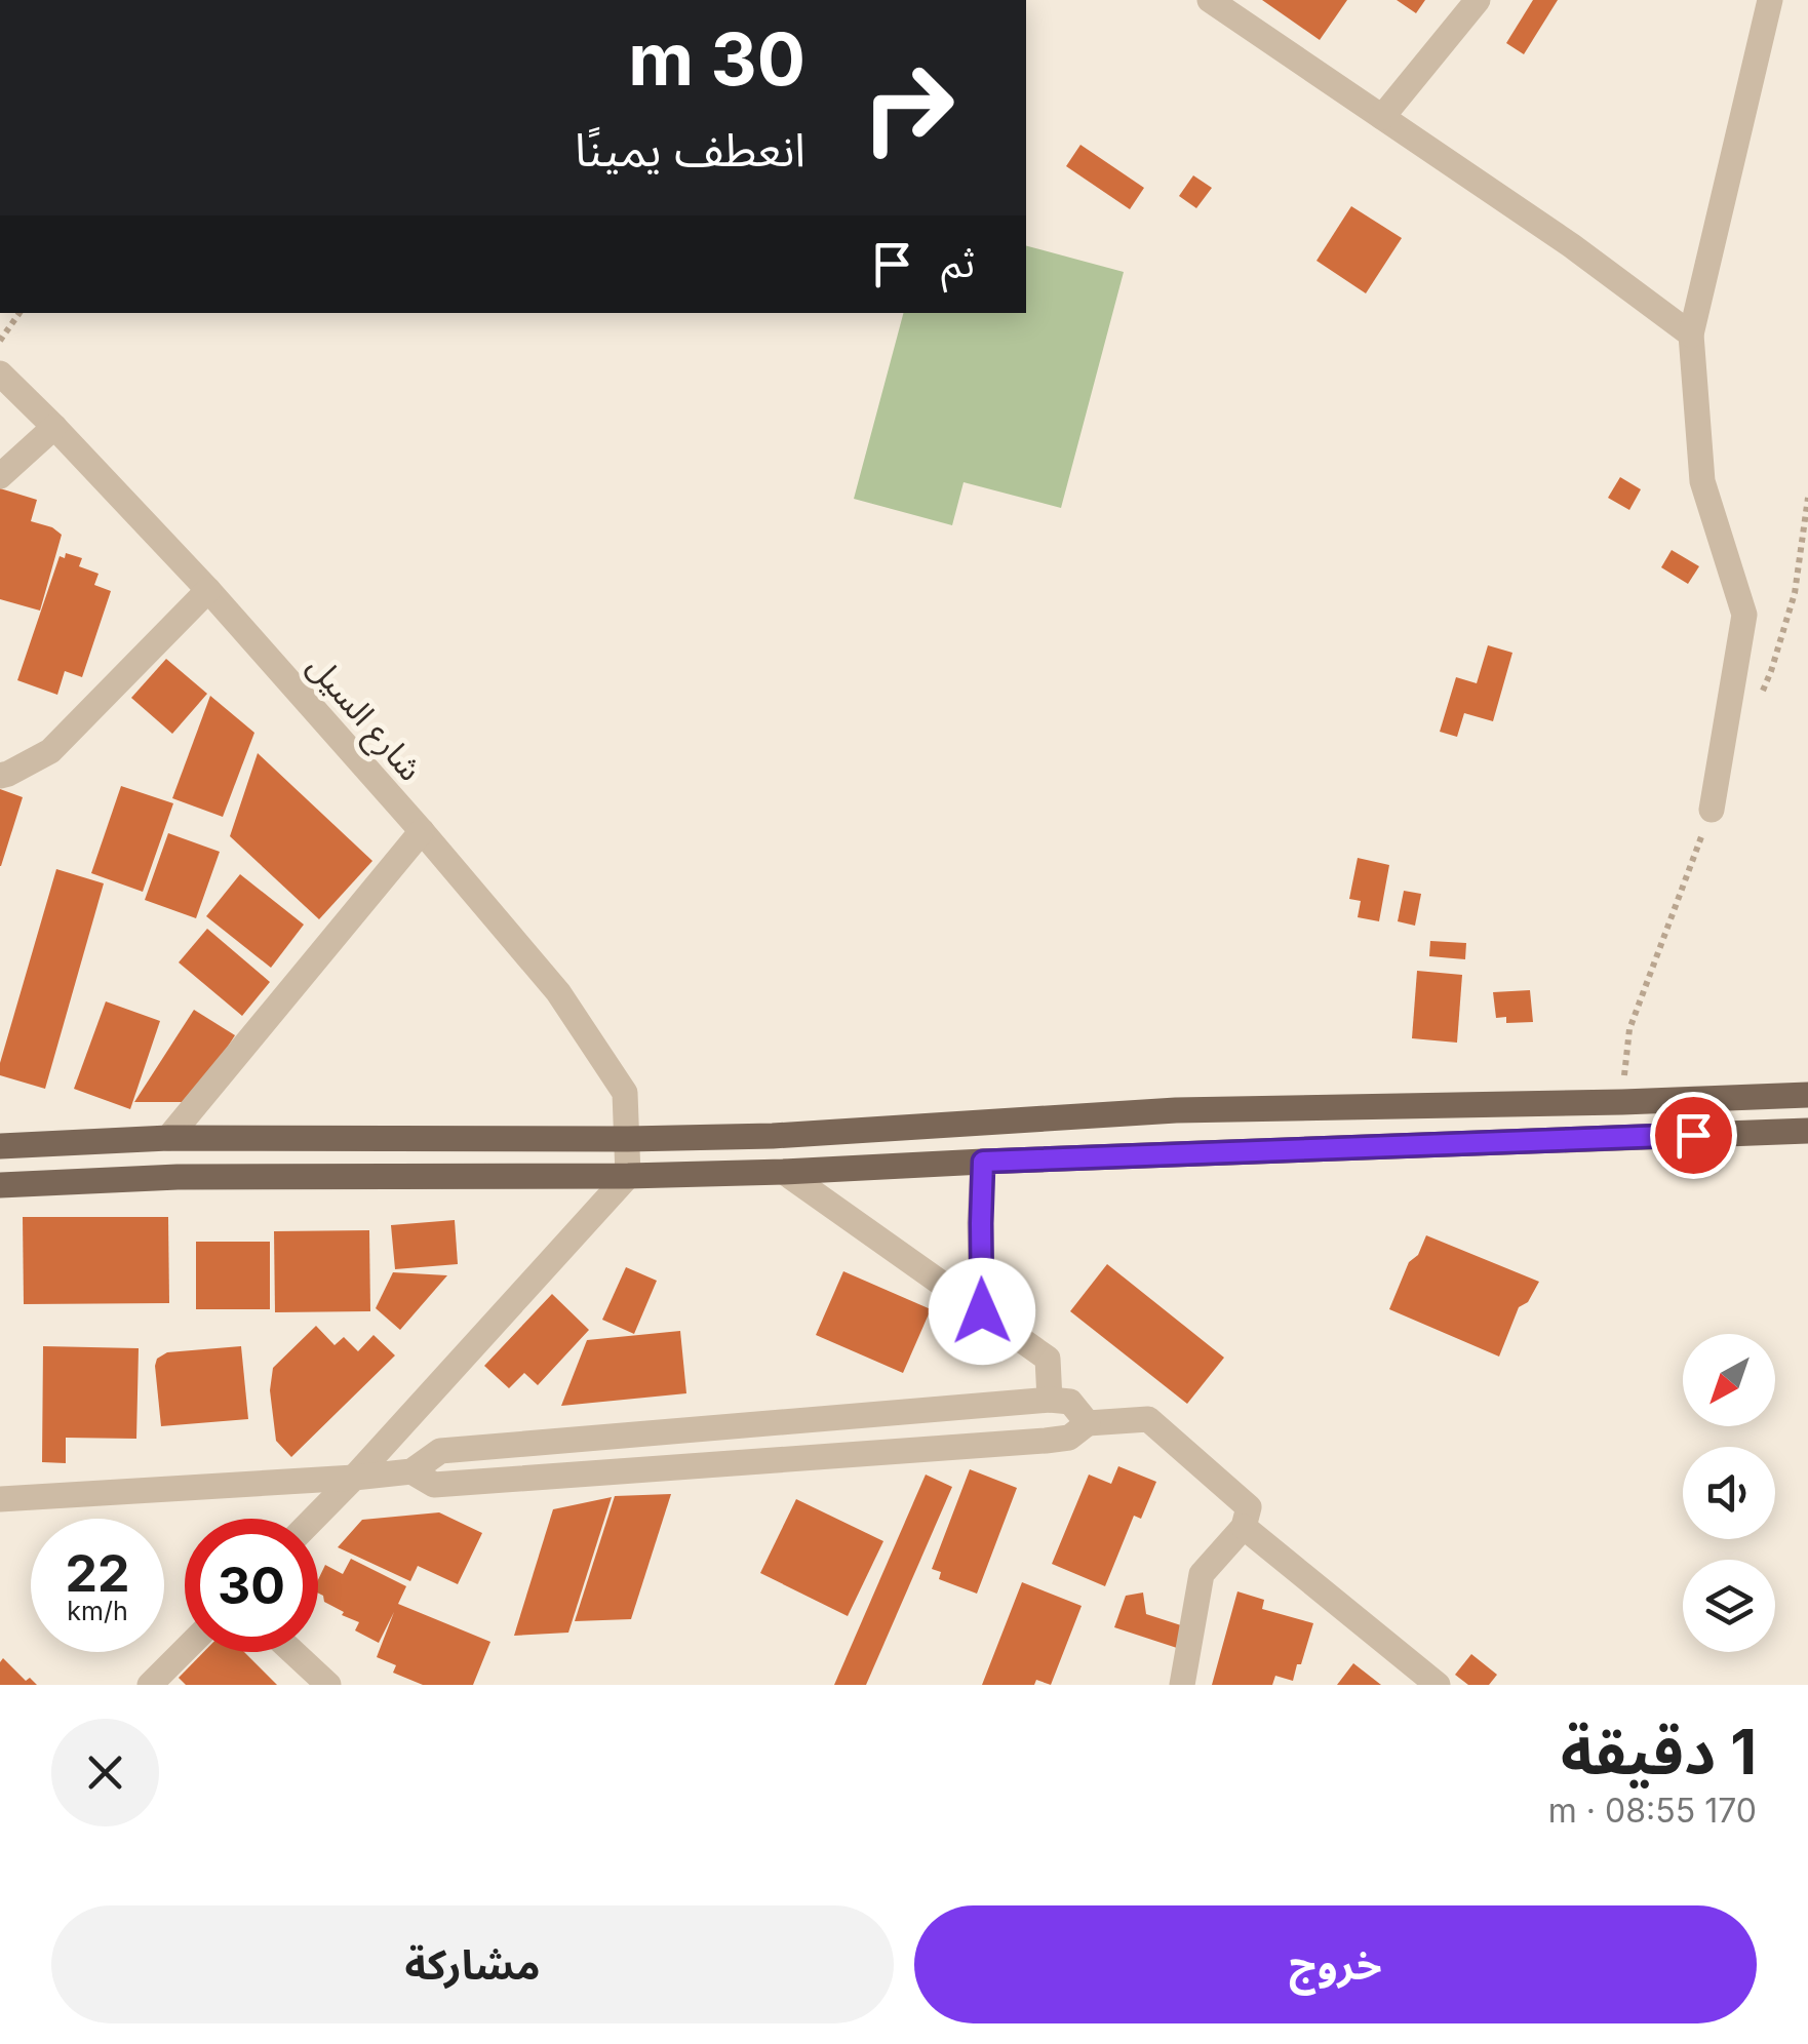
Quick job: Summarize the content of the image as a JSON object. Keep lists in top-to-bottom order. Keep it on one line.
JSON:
{"streets":{"street":["شارع السيل"]},"north":"bottom left","page":{"turn":["30 m","انعطف يمينًا"],"then":"ثم","speed":"22 km/h","limit":"30","heading":["1 دقيقة","170 m · 08:55"],"buttons":["خروج","مشاركة"]}}
